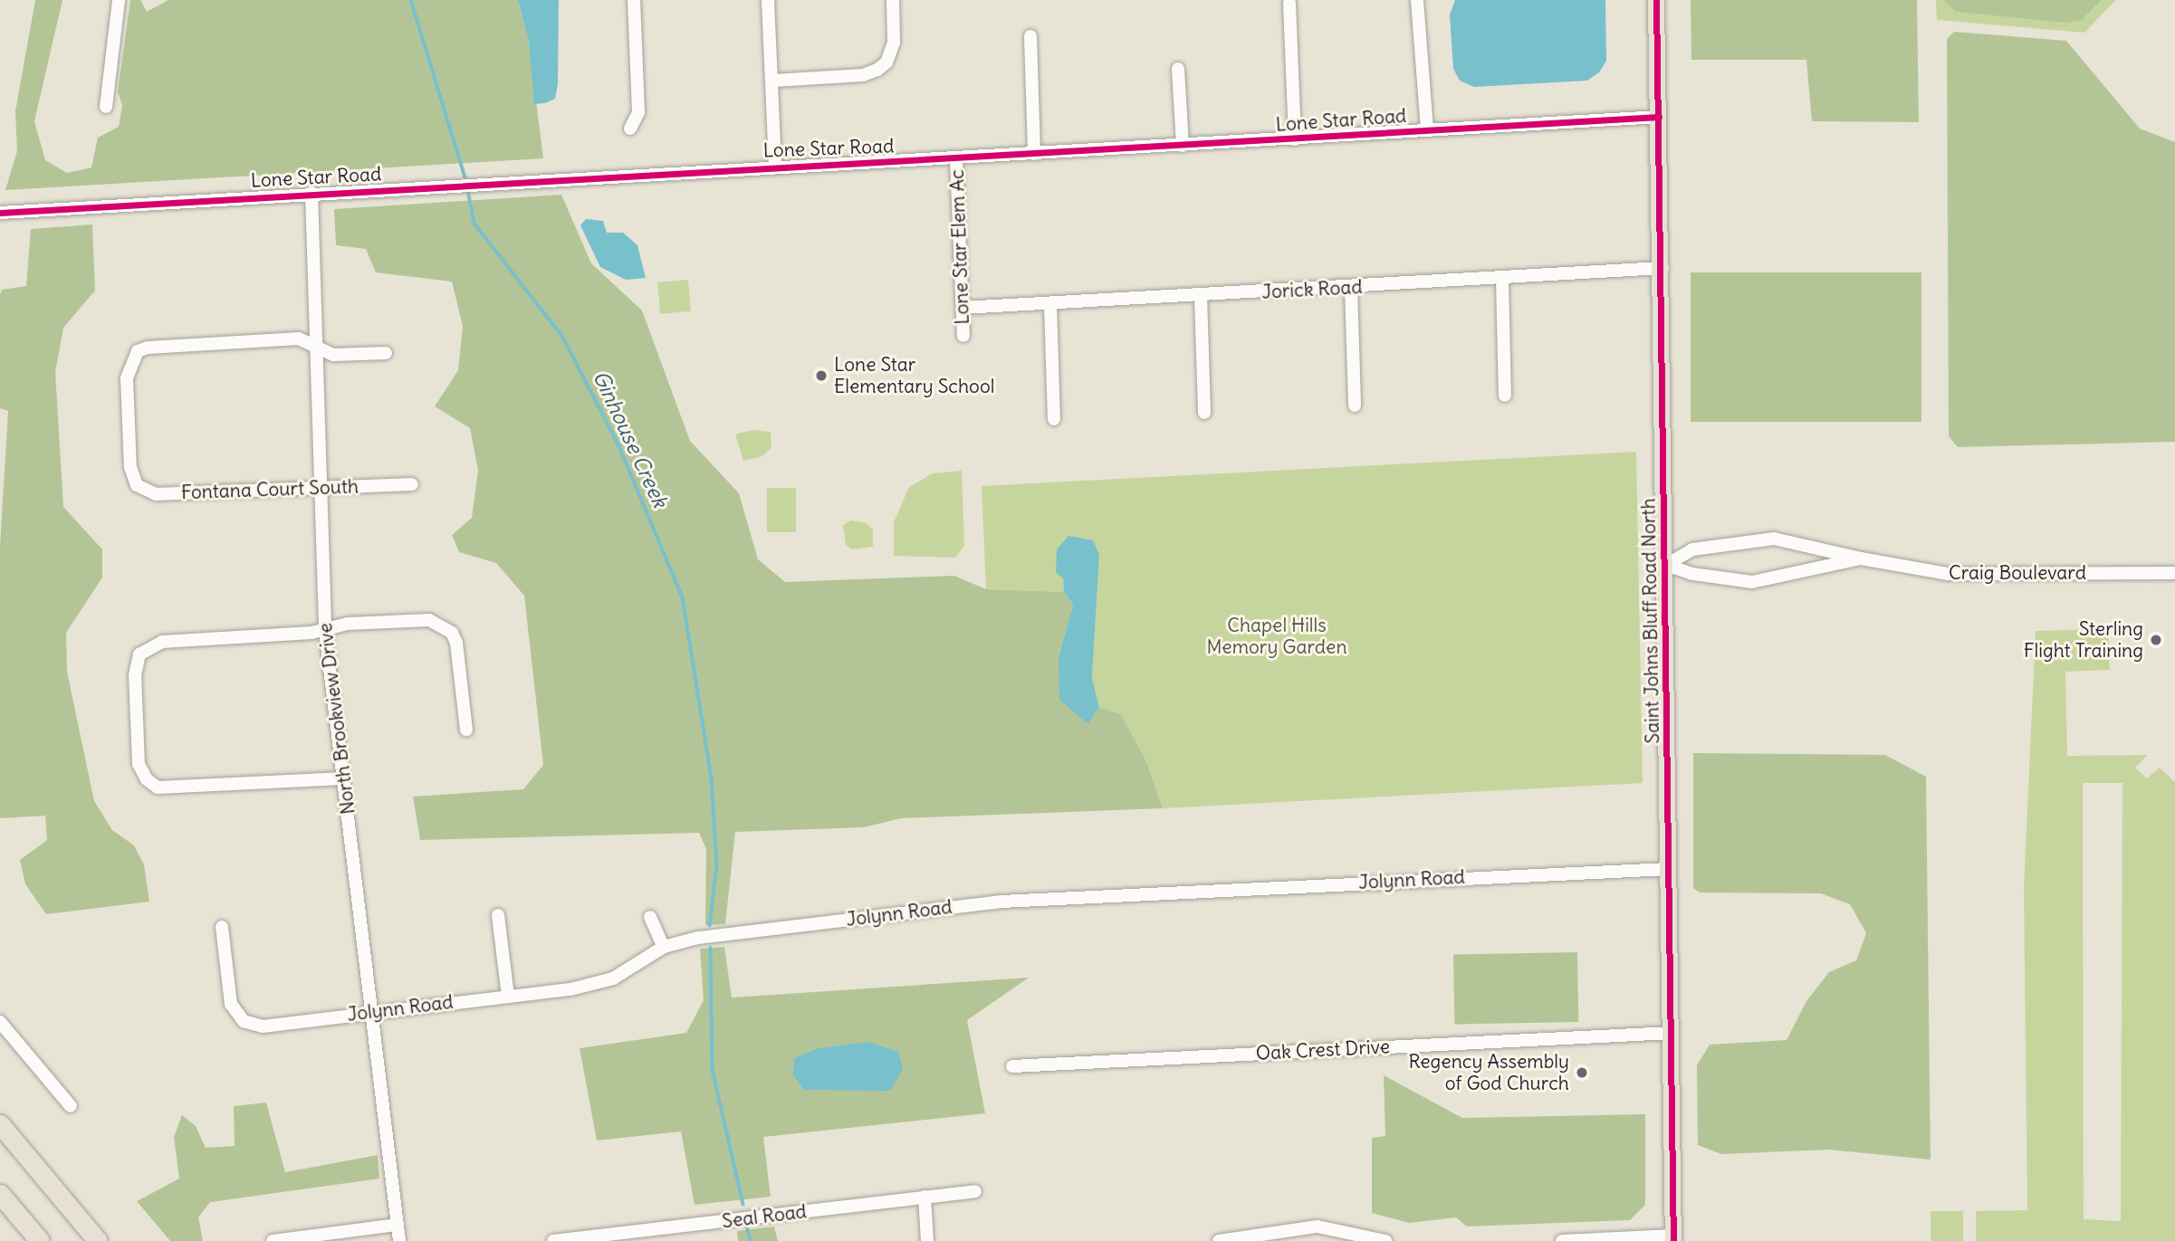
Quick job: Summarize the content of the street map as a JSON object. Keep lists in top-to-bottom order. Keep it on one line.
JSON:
{"streets":{"main road":["Saint Johns Bluff Road North"],"street":["Lone Star Road","Lone Star Elem Ac","Jorick Road","Fontana Court South","Craig Boulevard","North Brookview Drive","Jolynn Road","Oak Crest Drive","Seal Road"]},"crossings":[["Lone Star Road","Lone Star Elem Ac"],["Lone Star Road","Saint Johns Bluff Road North"],["Lone Star Road","North Brookview Drive"],["Lone Star Elem Ac","Jorick Road"],["Jorick Road","Saint Johns Bluff Road North"],["Fontana Court South","North Brookview Drive"],["Craig Boulevard","Saint Johns Bluff Road North"],["Saint Johns Bluff Road North","Jolynn Road"],["Saint Johns Bluff Road North","Oak Crest Drive"],["North Brookview Drive","Jolynn Road"]],"water":["Ginhouse Creek"],"parks":["Chapel Hills Memory Garden"],"places":["Lone Star Elementary School","Sterling Flight Training","Regency Assembly of God Church"]}
